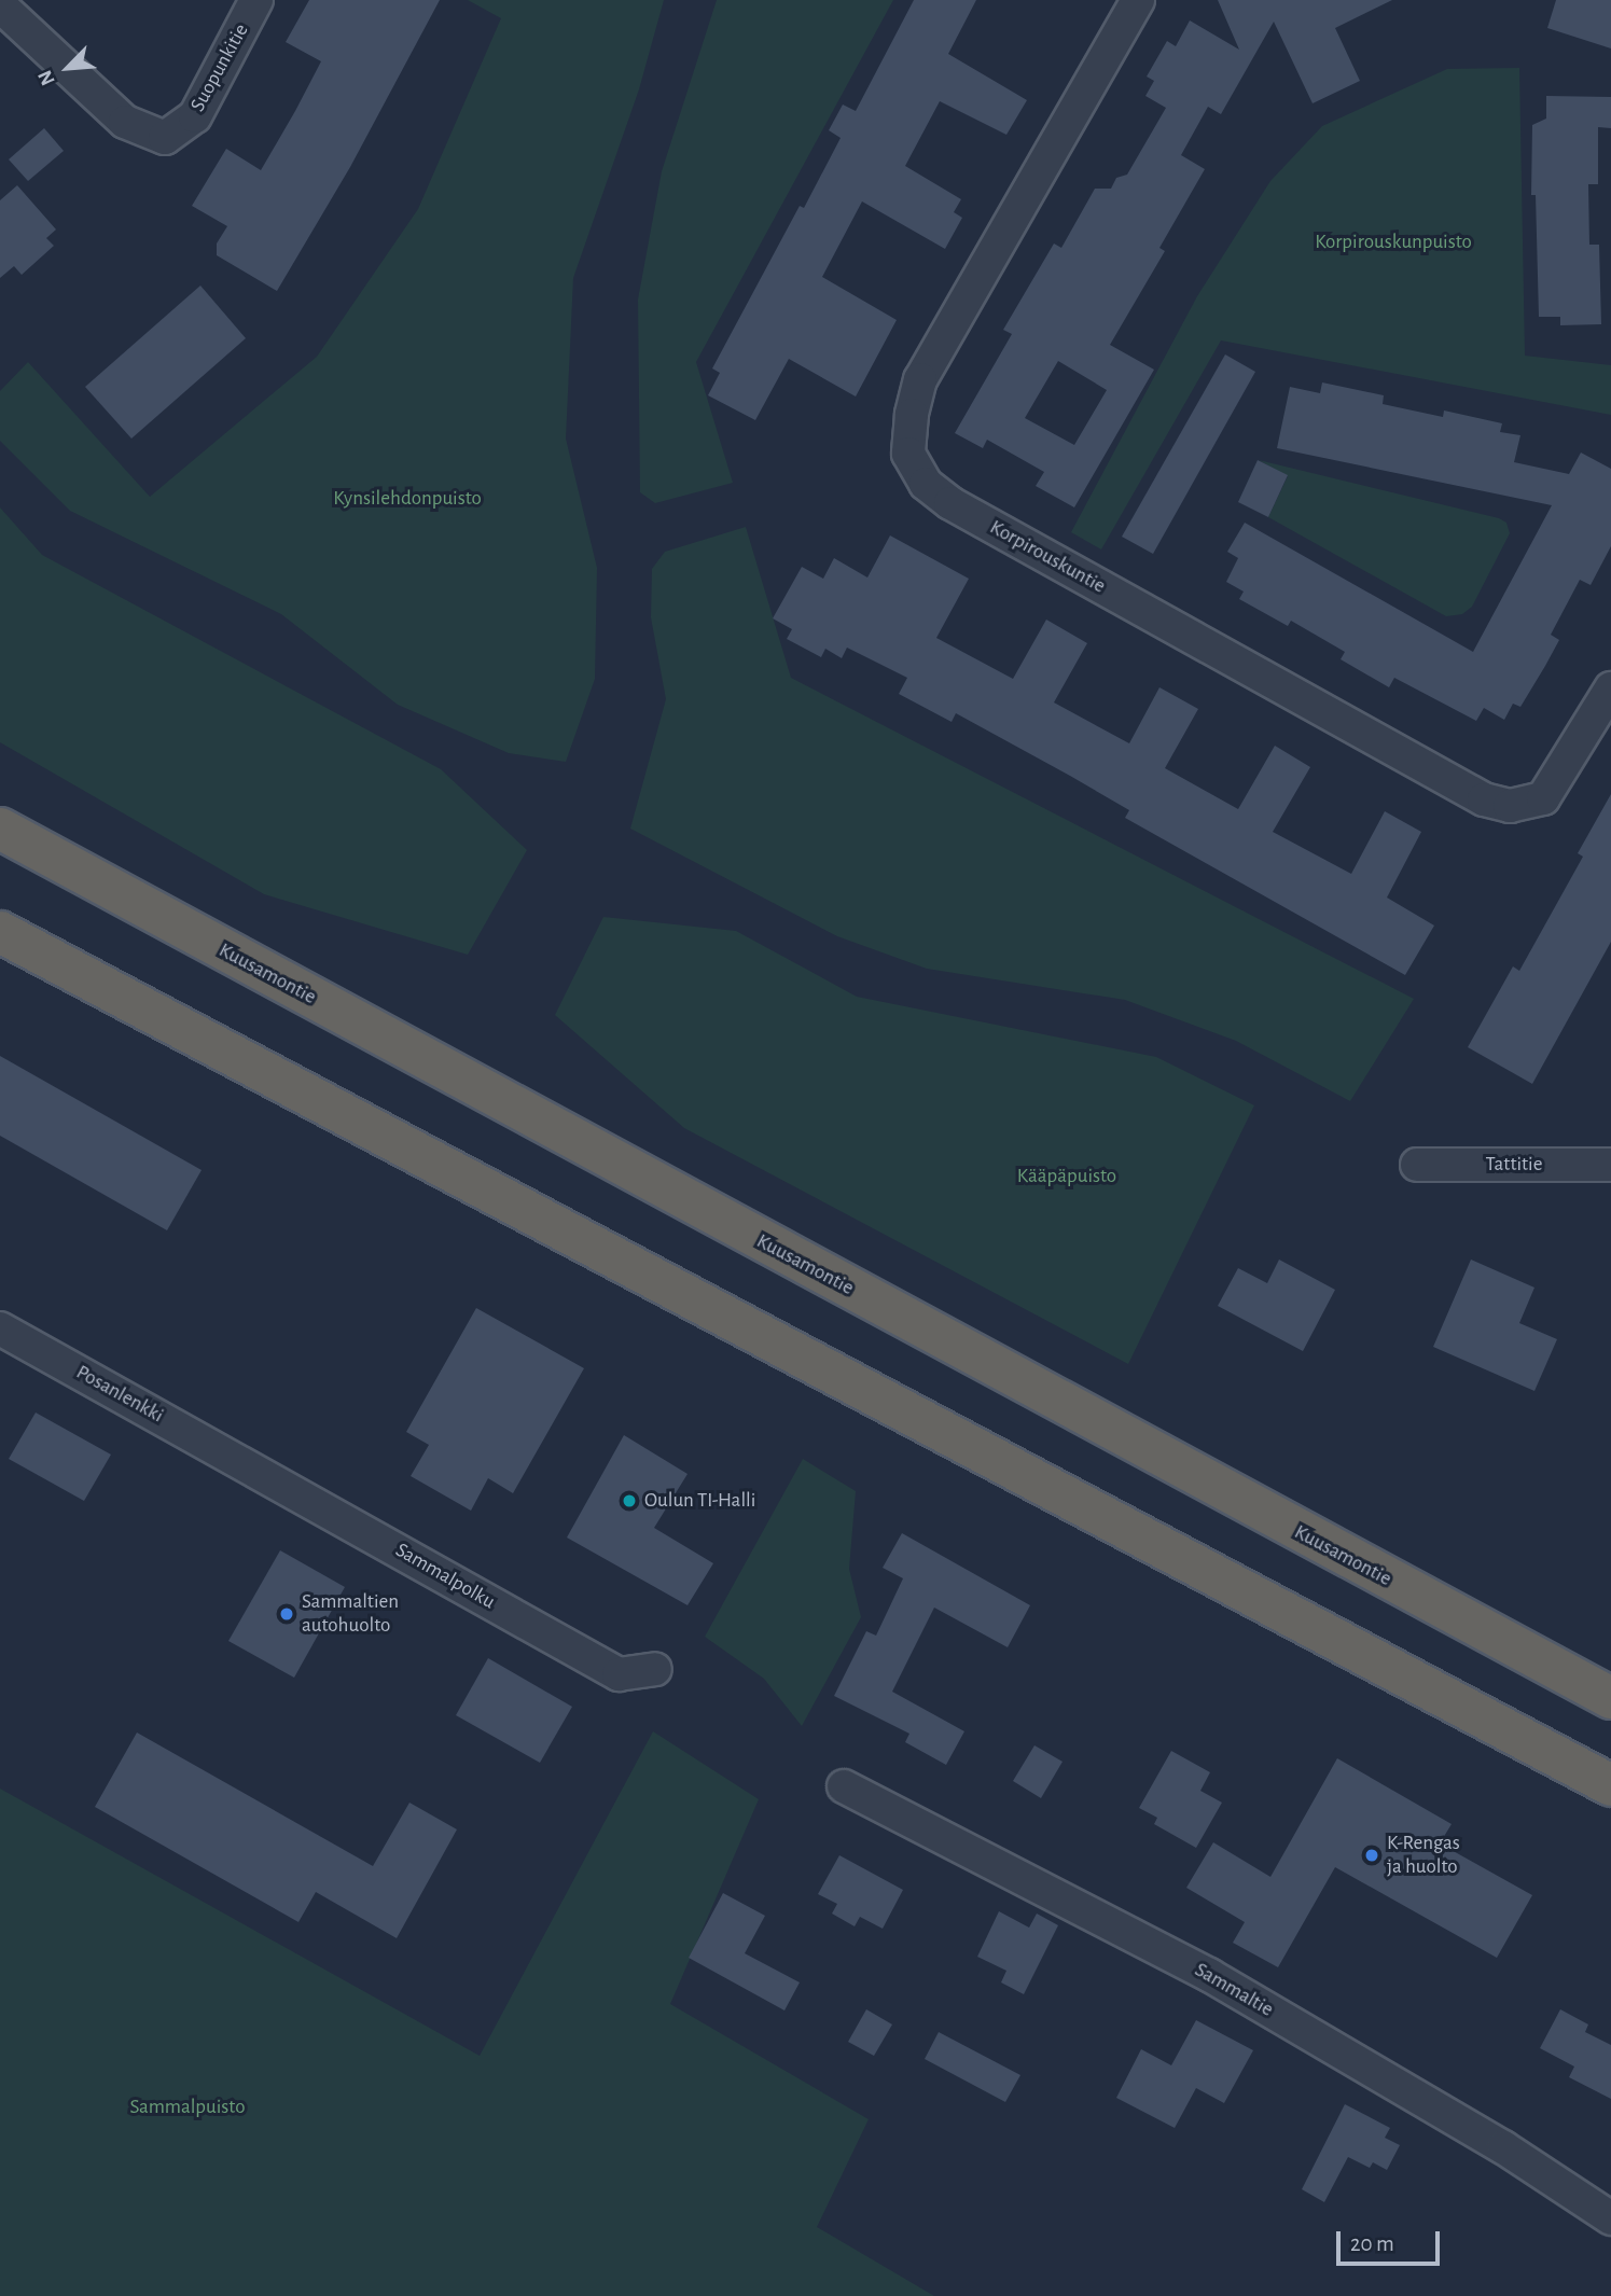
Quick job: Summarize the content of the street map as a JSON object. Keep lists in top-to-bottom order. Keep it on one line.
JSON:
{"streets":{"highway":["Kuusamontie"],"street":["Suopunkitie","Korpirouskuntie","Tattitie","Posanlenkki","Sammalpolku","Sammaltie"]},"crossings":[["Posanlenkki","Sammalpolku"]],"parks":["Korpirouskunpuisto","Kynsilehdonpuisto","Kääpäpuisto","Sammalpuisto"],"places":["Oulun TI-Halli","Sammaltien autohuolto","K-Rengas ja huolto"],"scale_bar":"20 m","north":"bottom left"}
